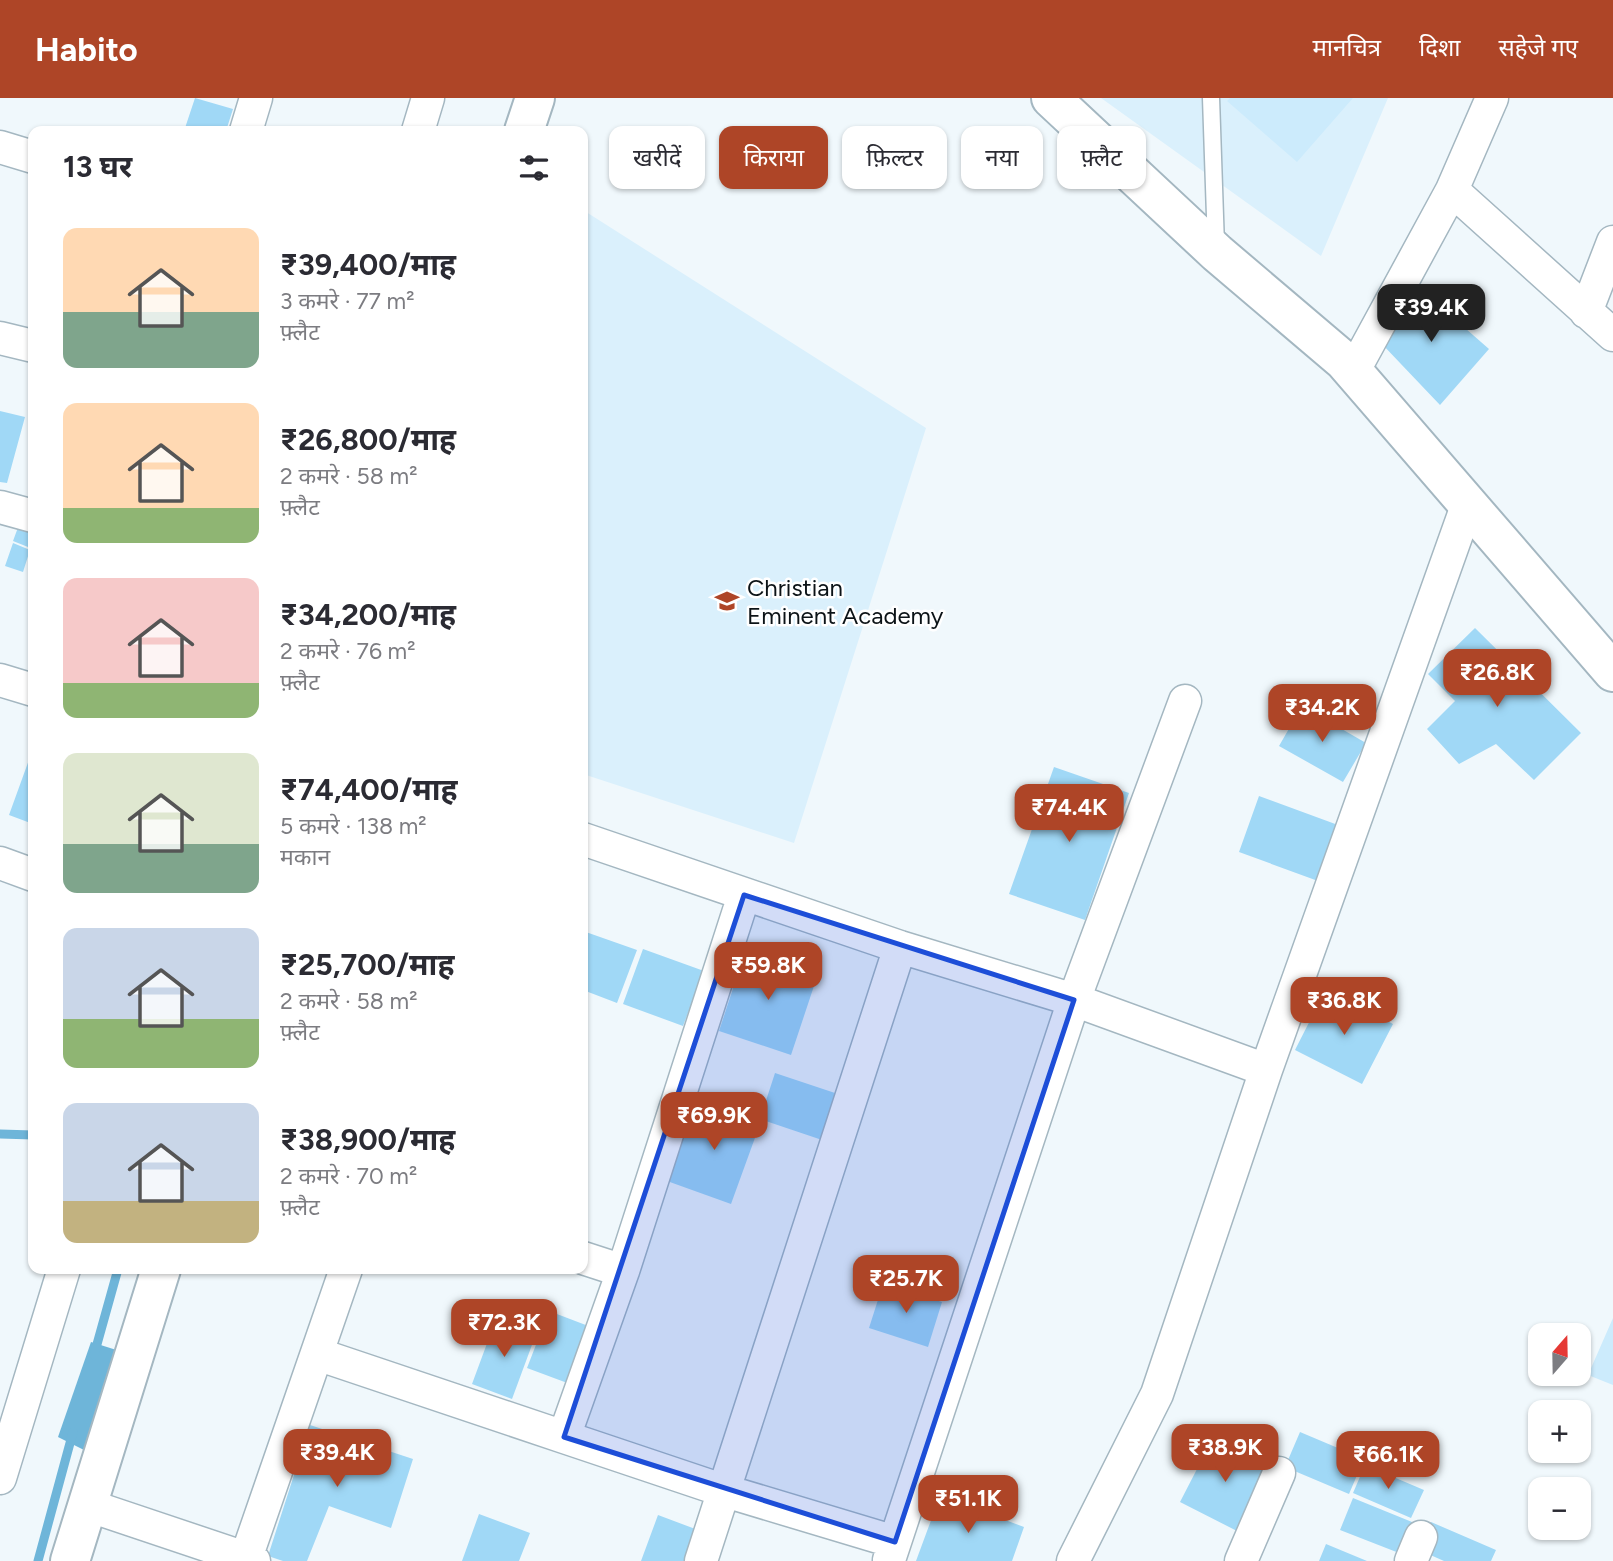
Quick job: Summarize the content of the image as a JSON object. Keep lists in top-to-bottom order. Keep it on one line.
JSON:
{"places":{"school or university":["Christian Eminent Academy"]},"north":"top","page":{"header":"Habito","nav":["मानचित्र","दिशा","सहेजे गए"],"chip":["खरीदें","किराया","फ़िल्टर","नया","फ़्लैट"],"heading":"13 घर","list":[{"name":"₹39,400/माह","note":"3 कमरे · 77 m² · फ़्लैट"},{"name":"₹26,800/माह","note":"2 कमरे · 58 m² · फ़्लैट"},{"name":"₹34,200/माह","note":"2 कमरे · 76 m² · फ़्लैट"},{"name":"₹74,400/माह","note":"5 कमरे · 138 m² · मकान"},{"name":"₹25,700/माह","note":"2 कमरे · 58 m² · फ़्लैट"},{"name":"₹38,900/माह","note":"2 कमरे · 70 m² · फ़्लैट"}],"price":["₹39.4K","₹26.8K","₹34.2K","₹74.4K","₹59.8K","₹36.8K","₹69.9K","₹25.7K","₹72.3K","₹38.9K","₹39.4K","₹66.1K","₹51.1K"],"map_buttons":["+","−"]}}
